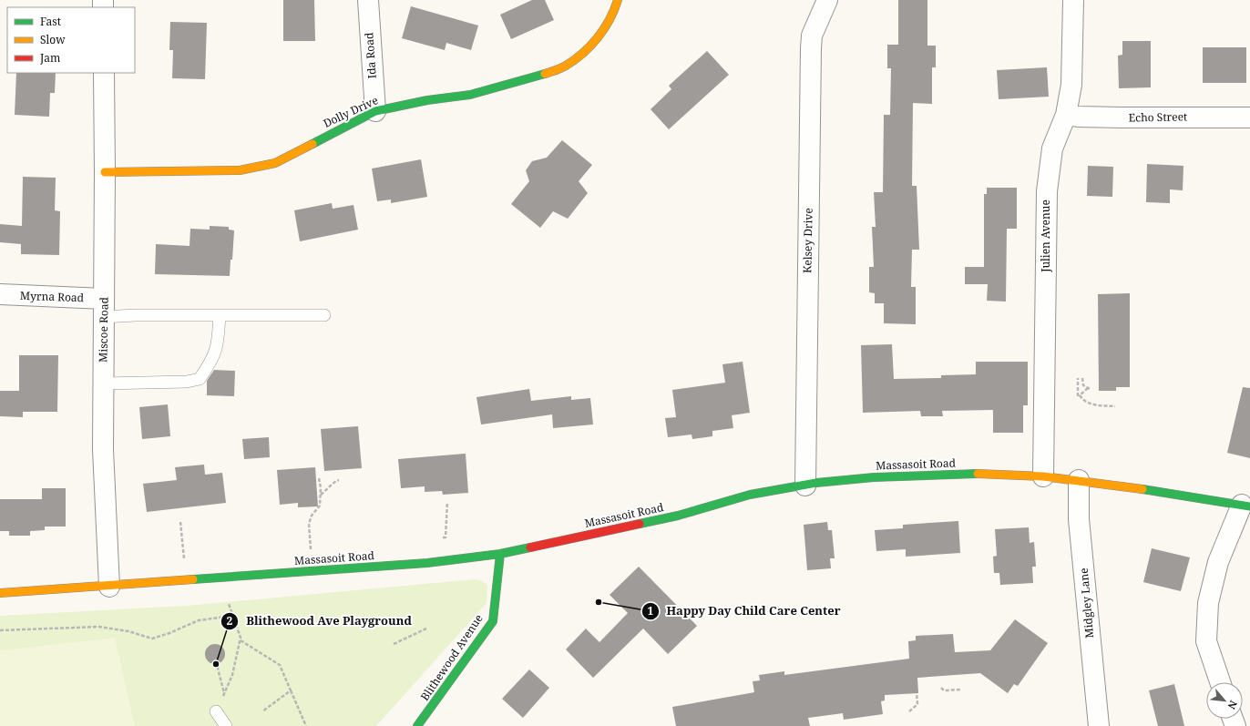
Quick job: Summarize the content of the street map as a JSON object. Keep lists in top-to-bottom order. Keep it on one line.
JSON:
{"streets":{"main road":["Dolly Drive","Massasoit Road","Blithewood Avenue"],"street":["Ida Road","Echo Street","Julien Avenue","Kelsey Drive","Myrna Road","Miscoe Road","Midgley Lane"]},"crossings":[["Ida Road","Dolly Drive"],["Dolly Drive","Miscoe Road"],["Echo Street","Julien Avenue"],["Julien Avenue","Massasoit Road"],["Kelsey Drive","Massasoit Road"],["Myrna Road","Miscoe Road"],["Miscoe Road","Massasoit Road"],["Massasoit Road","Midgley Lane"],["Massasoit Road","Blithewood Avenue"]],"places":["Happy Day Child Care Center","Blithewood Ave Playground"],"legend":["Fast","Slow","Jam"],"north":"bottom right"}
